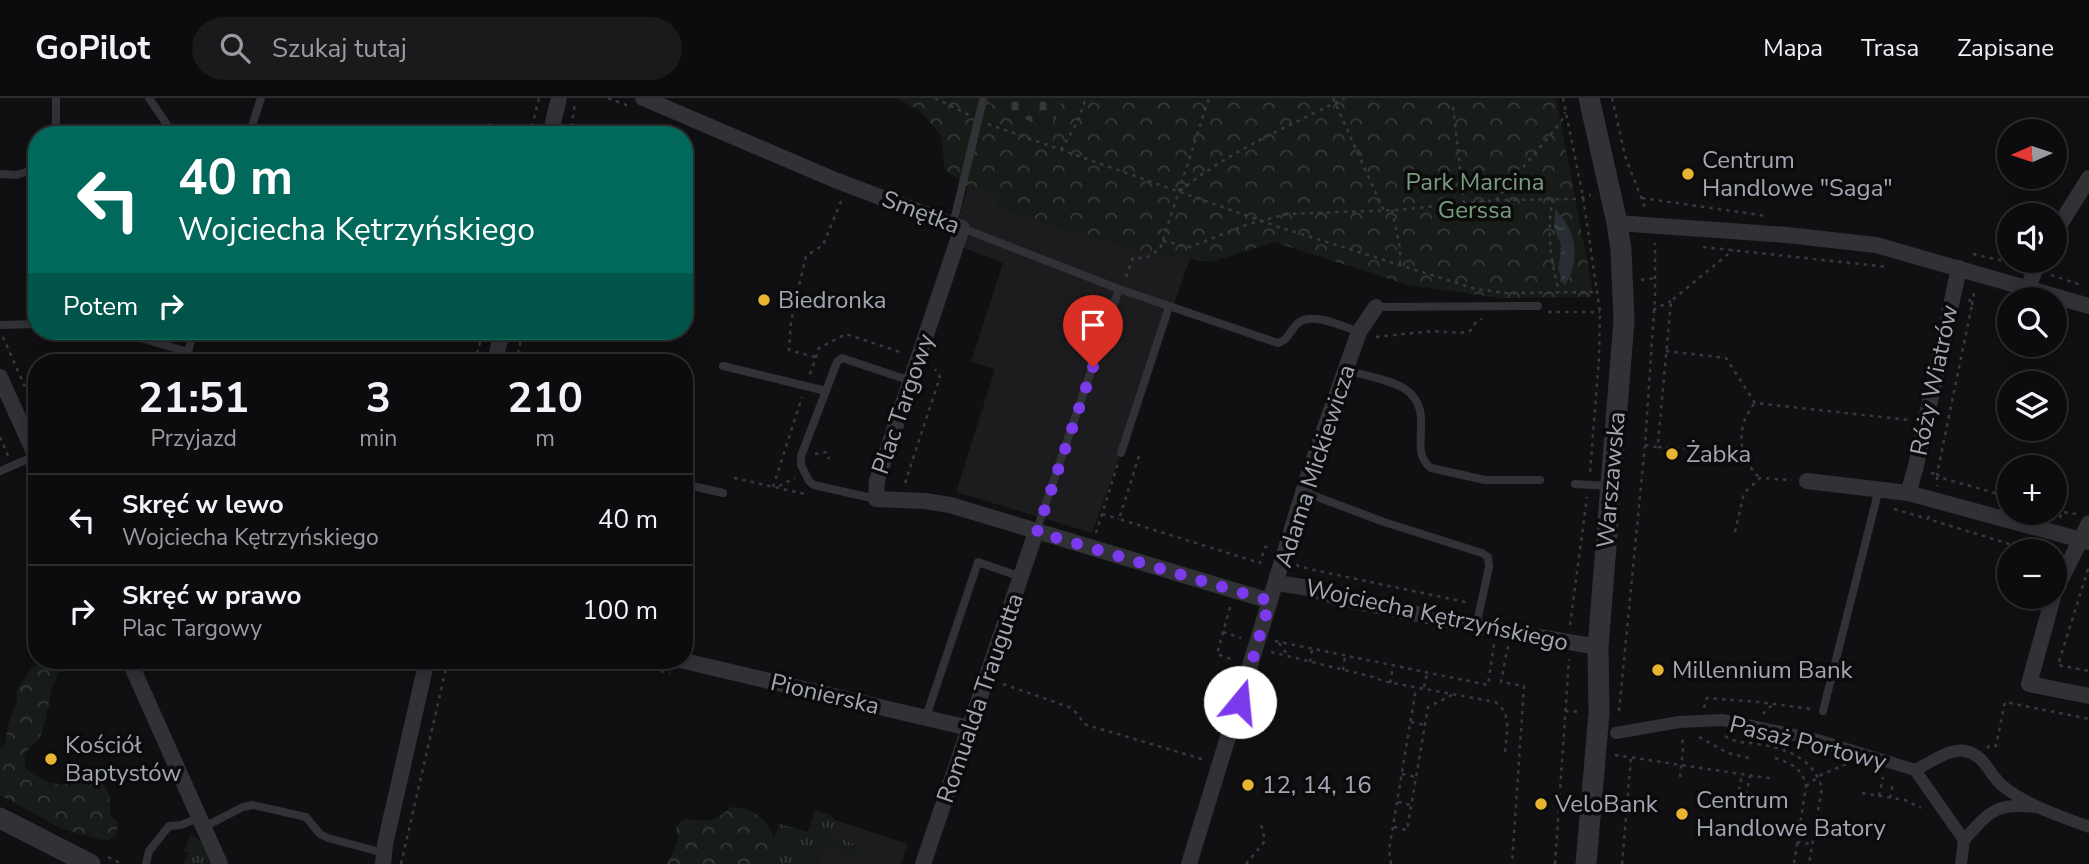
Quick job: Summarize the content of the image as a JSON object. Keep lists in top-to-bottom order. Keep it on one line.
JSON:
{"streets":{"street":["Smętka","Róży Wiatrów","Plac Targowy","Adama Mickiewicza","Warszawska","Wojciecha Kętrzyńskiego","Pionierska","Romualda Traugutta","Pasaż Portowy"]},"crossings":[["Smętka","Plac Targowy"],["Smętka","Adama Mickiewicza"],["Plac Targowy","Wojciecha Kętrzyńskiego"],["Plac Targowy","Romualda Traugutta"],["Adama Mickiewicza","Wojciecha Kętrzyńskiego"],["Warszawska","Wojciecha Kętrzyńskiego"],["Wojciecha Kętrzyńskiego","Romualda Traugutta"],["Pionierska","Romualda Traugutta"]],"parks":["Park Marcina Gerssa"],"places":["Centrum Handlowe \"Saga\"","Biedronka","Żabka","Millennium Bank","Kościół Baptystów","12, 14, 16","VeloBank","Centrum Handlowe Batory"],"north":"left","page":{"header":"GoPilot","search":"Szukaj tutaj","nav":["Mapa","Trasa","Zapisane"],"map_buttons":["+","−"],"turn":["40 m","Wojciecha Kętrzyńskiego"],"then":"Potem","eta":["21:51","Przyjazd","3","min","210","m"],"list":[{"name":"Skręć w lewo","note":"Wojciecha Kętrzyńskiego","value":"40 m"},{"name":"Skręć w prawo","note":"Plac Targowy","value":"100 m"}]}}
